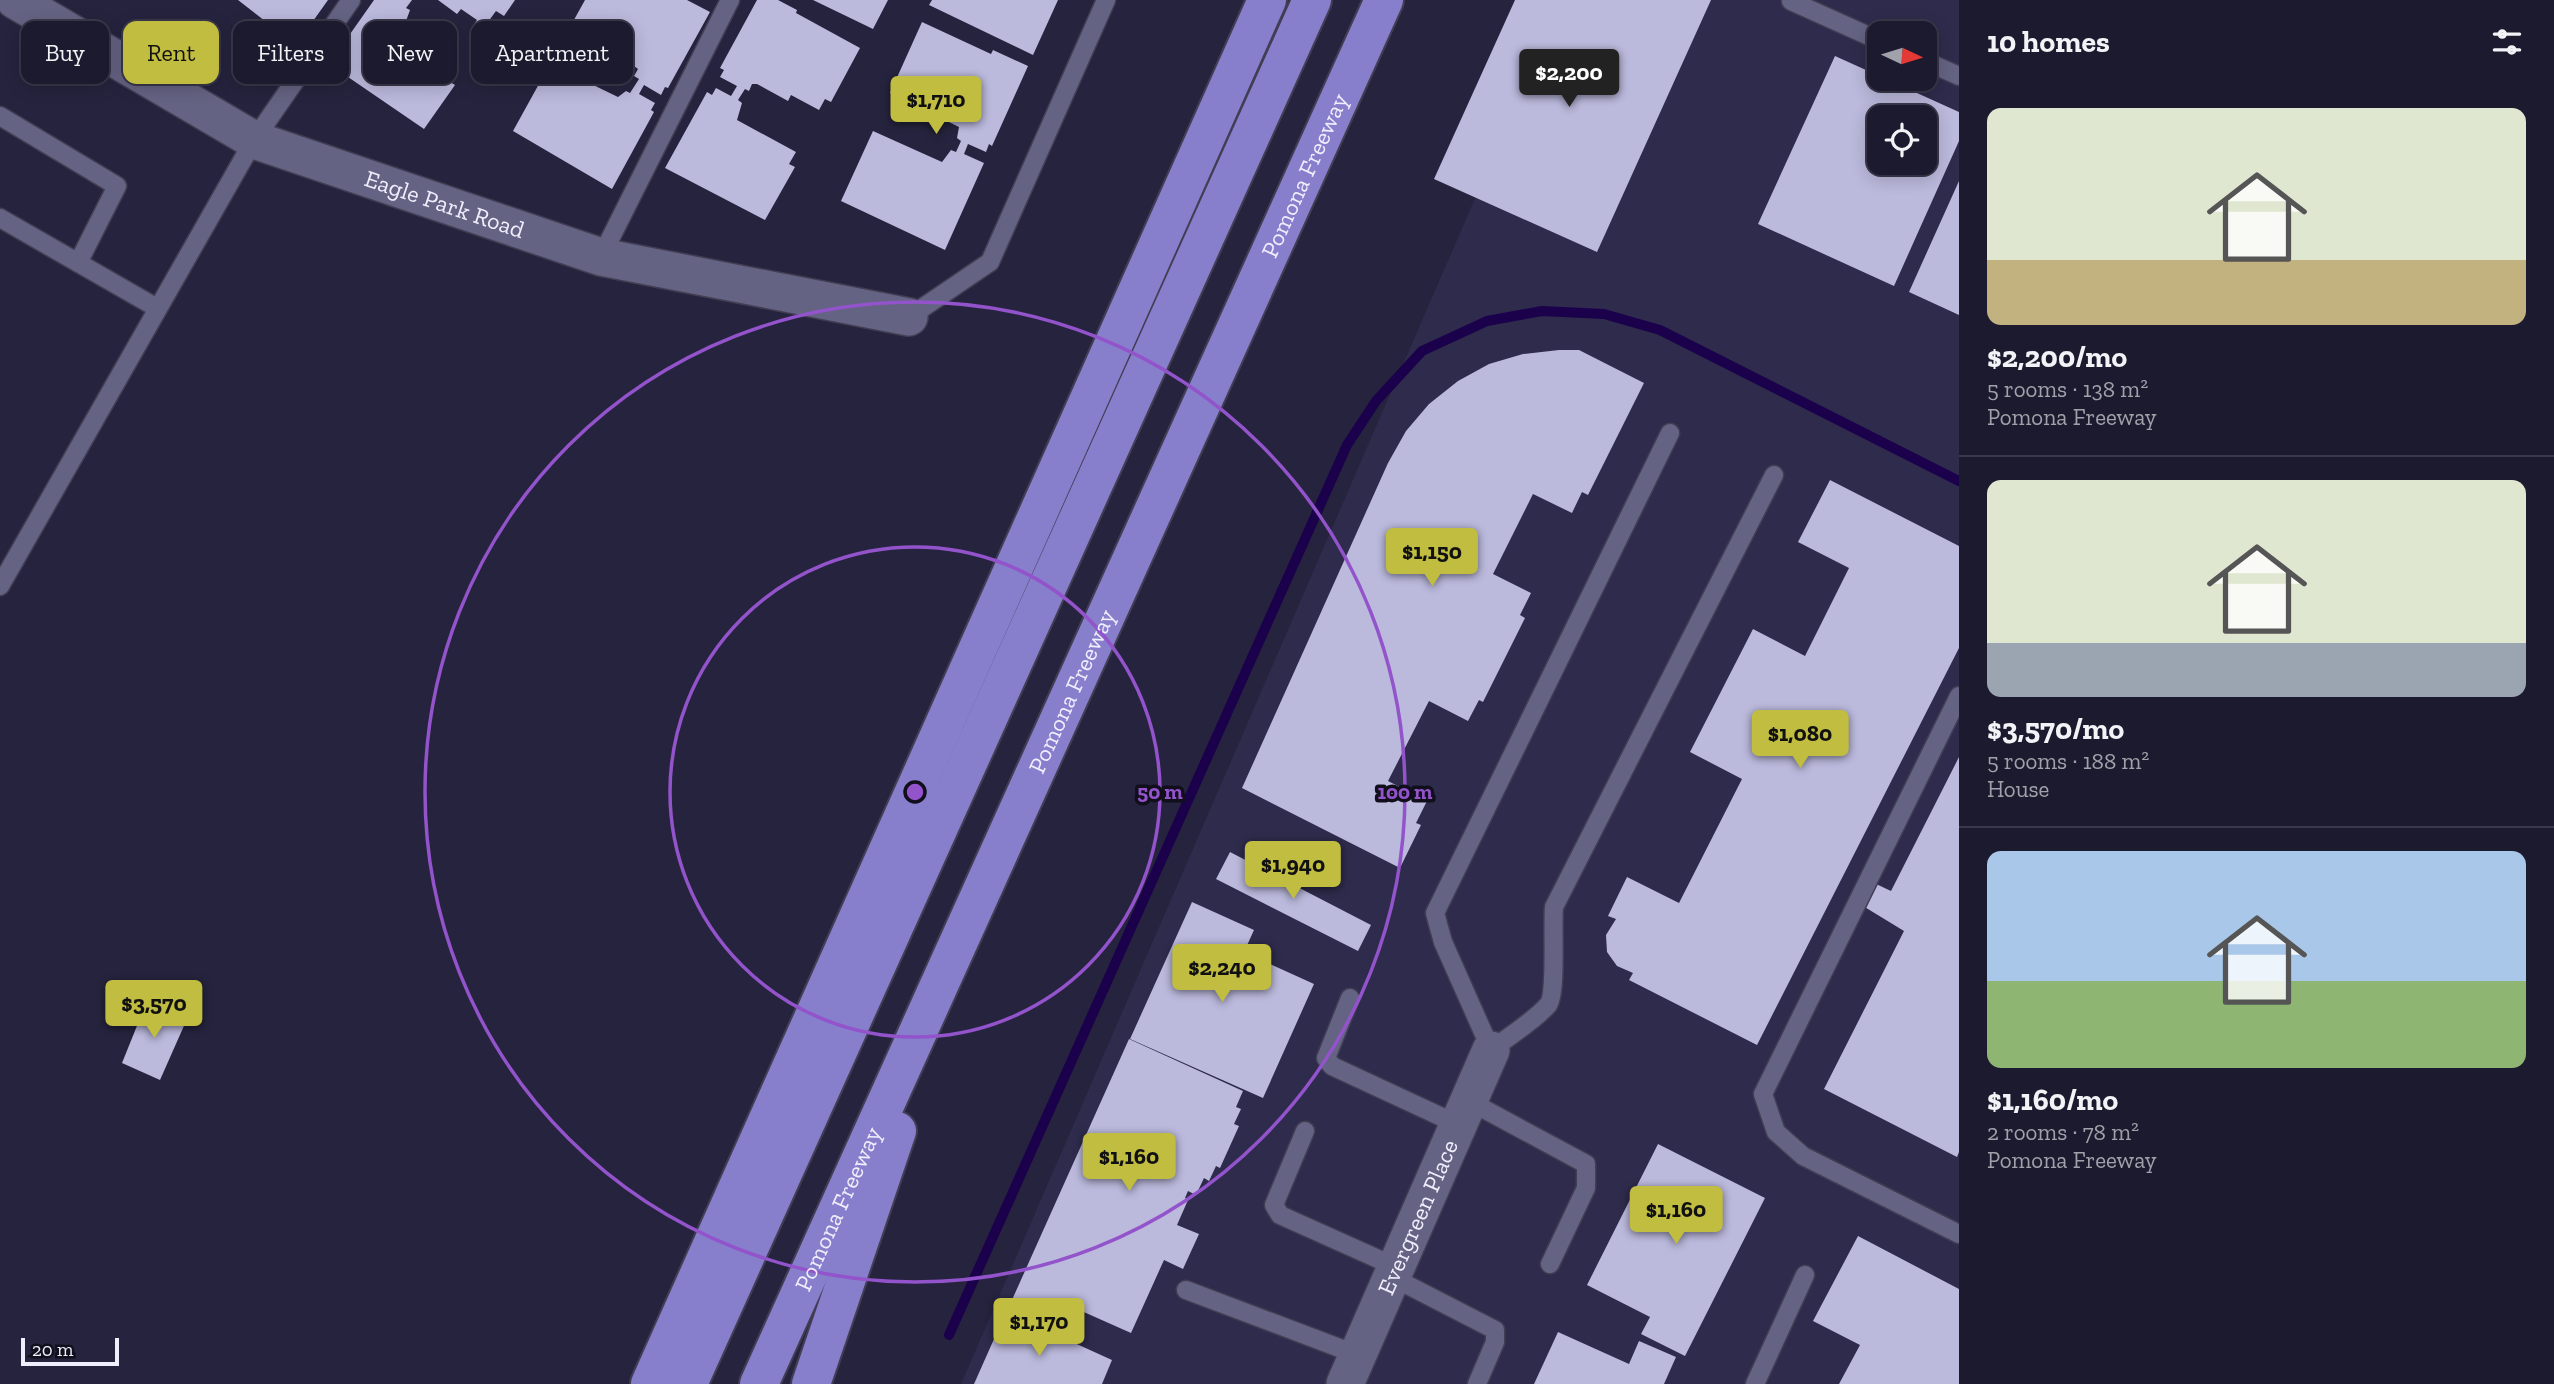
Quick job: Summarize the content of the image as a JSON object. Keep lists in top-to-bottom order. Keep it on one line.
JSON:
{"streets":{"highway":["Pomona Freeway"],"street":["Eagle Park Road","Evergreen Place"]},"scale_bar":"20 m","north":"right","page":{"heading":"10 homes","chip":["Buy","Rent","Filters","New","Apartment"],"price":["$2,200","$1,710","$1,150","$1,080","$1,940","$2,240","$3,570","$1,160","$1,160","$1,170"],"list":[{"name":"$2,200/mo","note":"5 rooms · 138 m² · Pomona Freeway"},{"name":"$3,570/mo","note":"5 rooms · 188 m² · House"},{"name":"$1,160/mo","note":"2 rooms · 78 m² · Pomona Freeway"}],"scale":"20 m"},"rings":["50 m","100 m"]}
